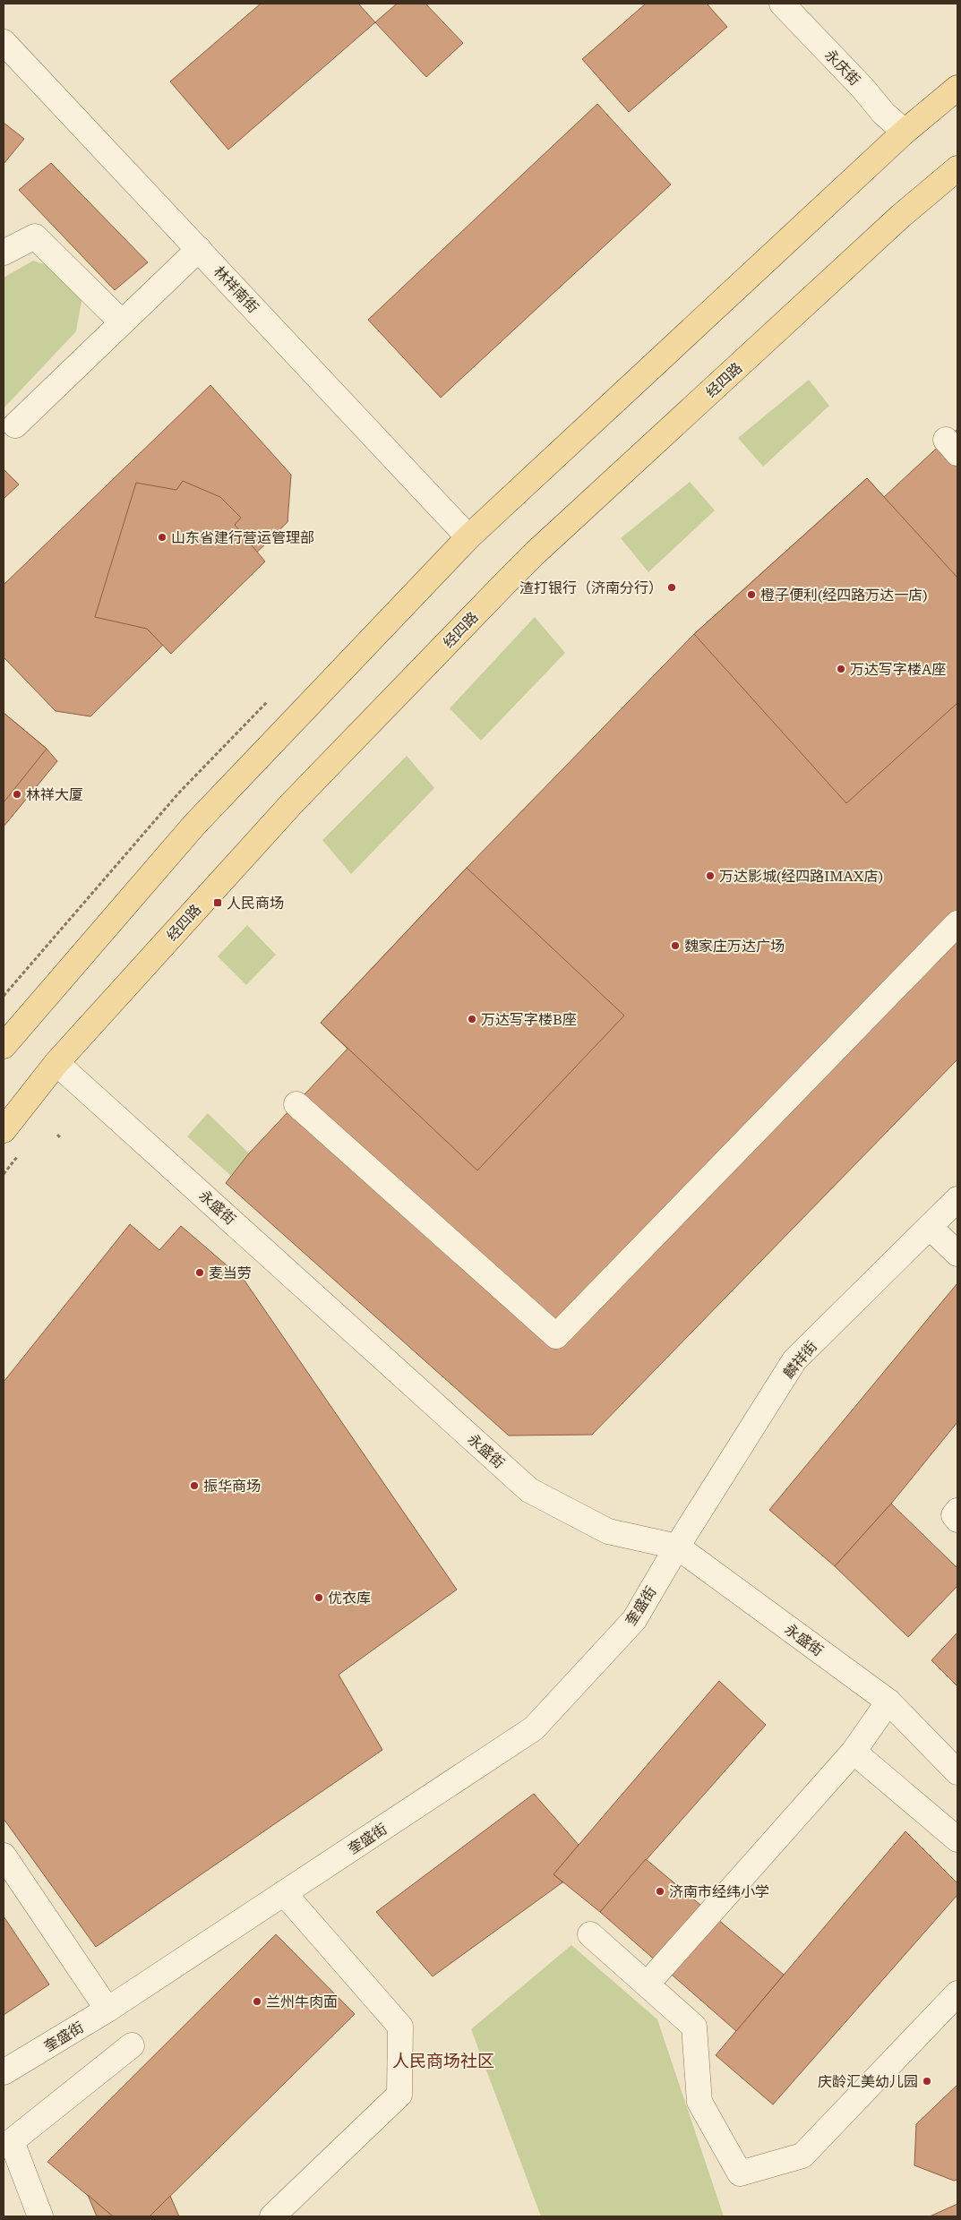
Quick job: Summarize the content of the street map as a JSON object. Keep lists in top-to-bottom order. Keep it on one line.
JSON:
{"streets":{"main road":["经四路"],"street":["永庆街","林祥南街","永盛街","麟祥街","奎盛街"]},"crossings":[["经四路","永盛街"],["永盛街","麟祥街"],["永盛街","奎盛街"],["麟祥街","奎盛街"]],"districts":["人民商场社区"],"places":{"other":["山东省建行营运管理部","渣打银行（济南分行）","橙子便利(经四路万达一店)","万达写字楼A座","林祥大厦","万达影城(经四路IMAX店)","魏家庄万达广场","万达写字楼B座","麦当劳","振华商场","优衣库","济南市经纬小学","兰州牛肉面","庆龄汇美幼儿园"],"transit":["人民商场"]}}
